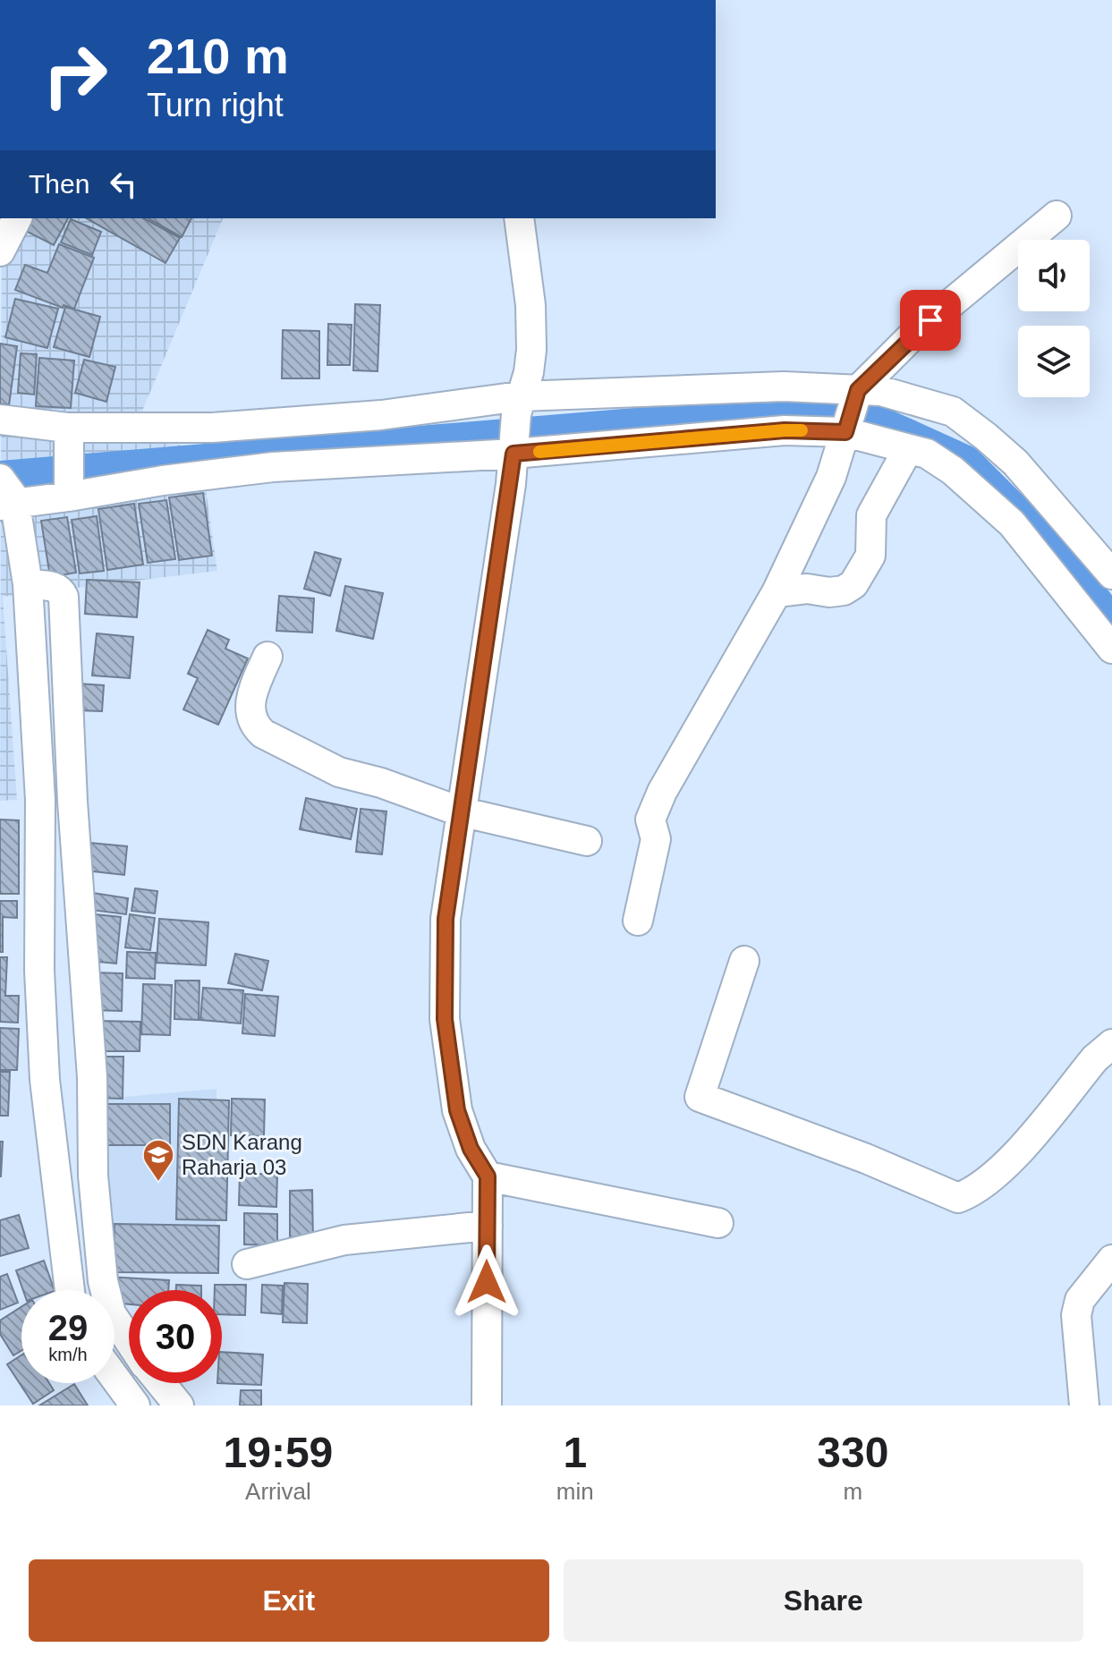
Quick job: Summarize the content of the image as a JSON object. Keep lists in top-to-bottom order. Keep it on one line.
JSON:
{"places":{"school or university":["SDN Karang Raharja 03"]},"page":{"turn":["210 m","Turn right"],"then":"Then","speed":"29 km/h","limit":"30","eta":["19:59","Arrival","1","min","330","m"],"buttons":["Exit","Share"]}}
